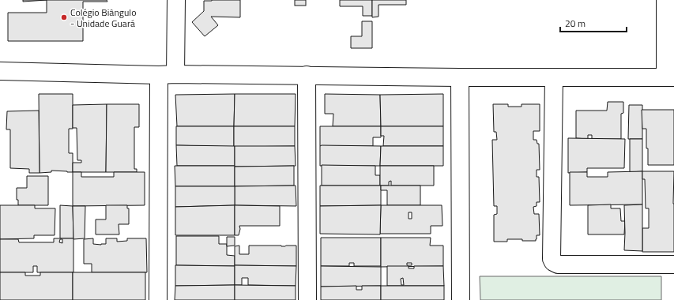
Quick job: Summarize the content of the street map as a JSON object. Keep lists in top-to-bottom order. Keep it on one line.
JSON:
{"places":["Colégio Biângulo - Unidade Guará"],"scale_bar":"20 m"}
